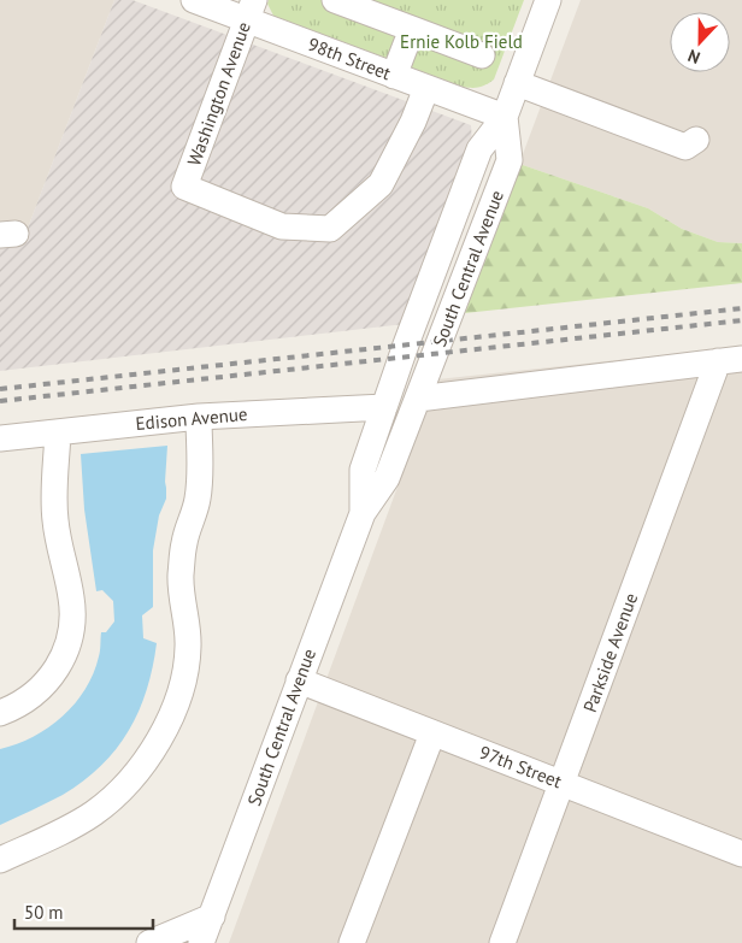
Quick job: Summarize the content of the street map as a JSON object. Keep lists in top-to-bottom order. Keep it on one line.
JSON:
{"streets":{"street":["98th Street","Washington Avenue","South Central Avenue","Edison Avenue","Parkside Avenue","97th Street"]},"crossings":[["98th Street","Washington Avenue"],["98th Street","South Central Avenue"],["South Central Avenue","Edison Avenue"],["South Central Avenue","97th Street"],["Parkside Avenue","97th Street"]],"parks":["Ernie Kolb Field"],"scale_bar":"50 m","north":"bottom"}
